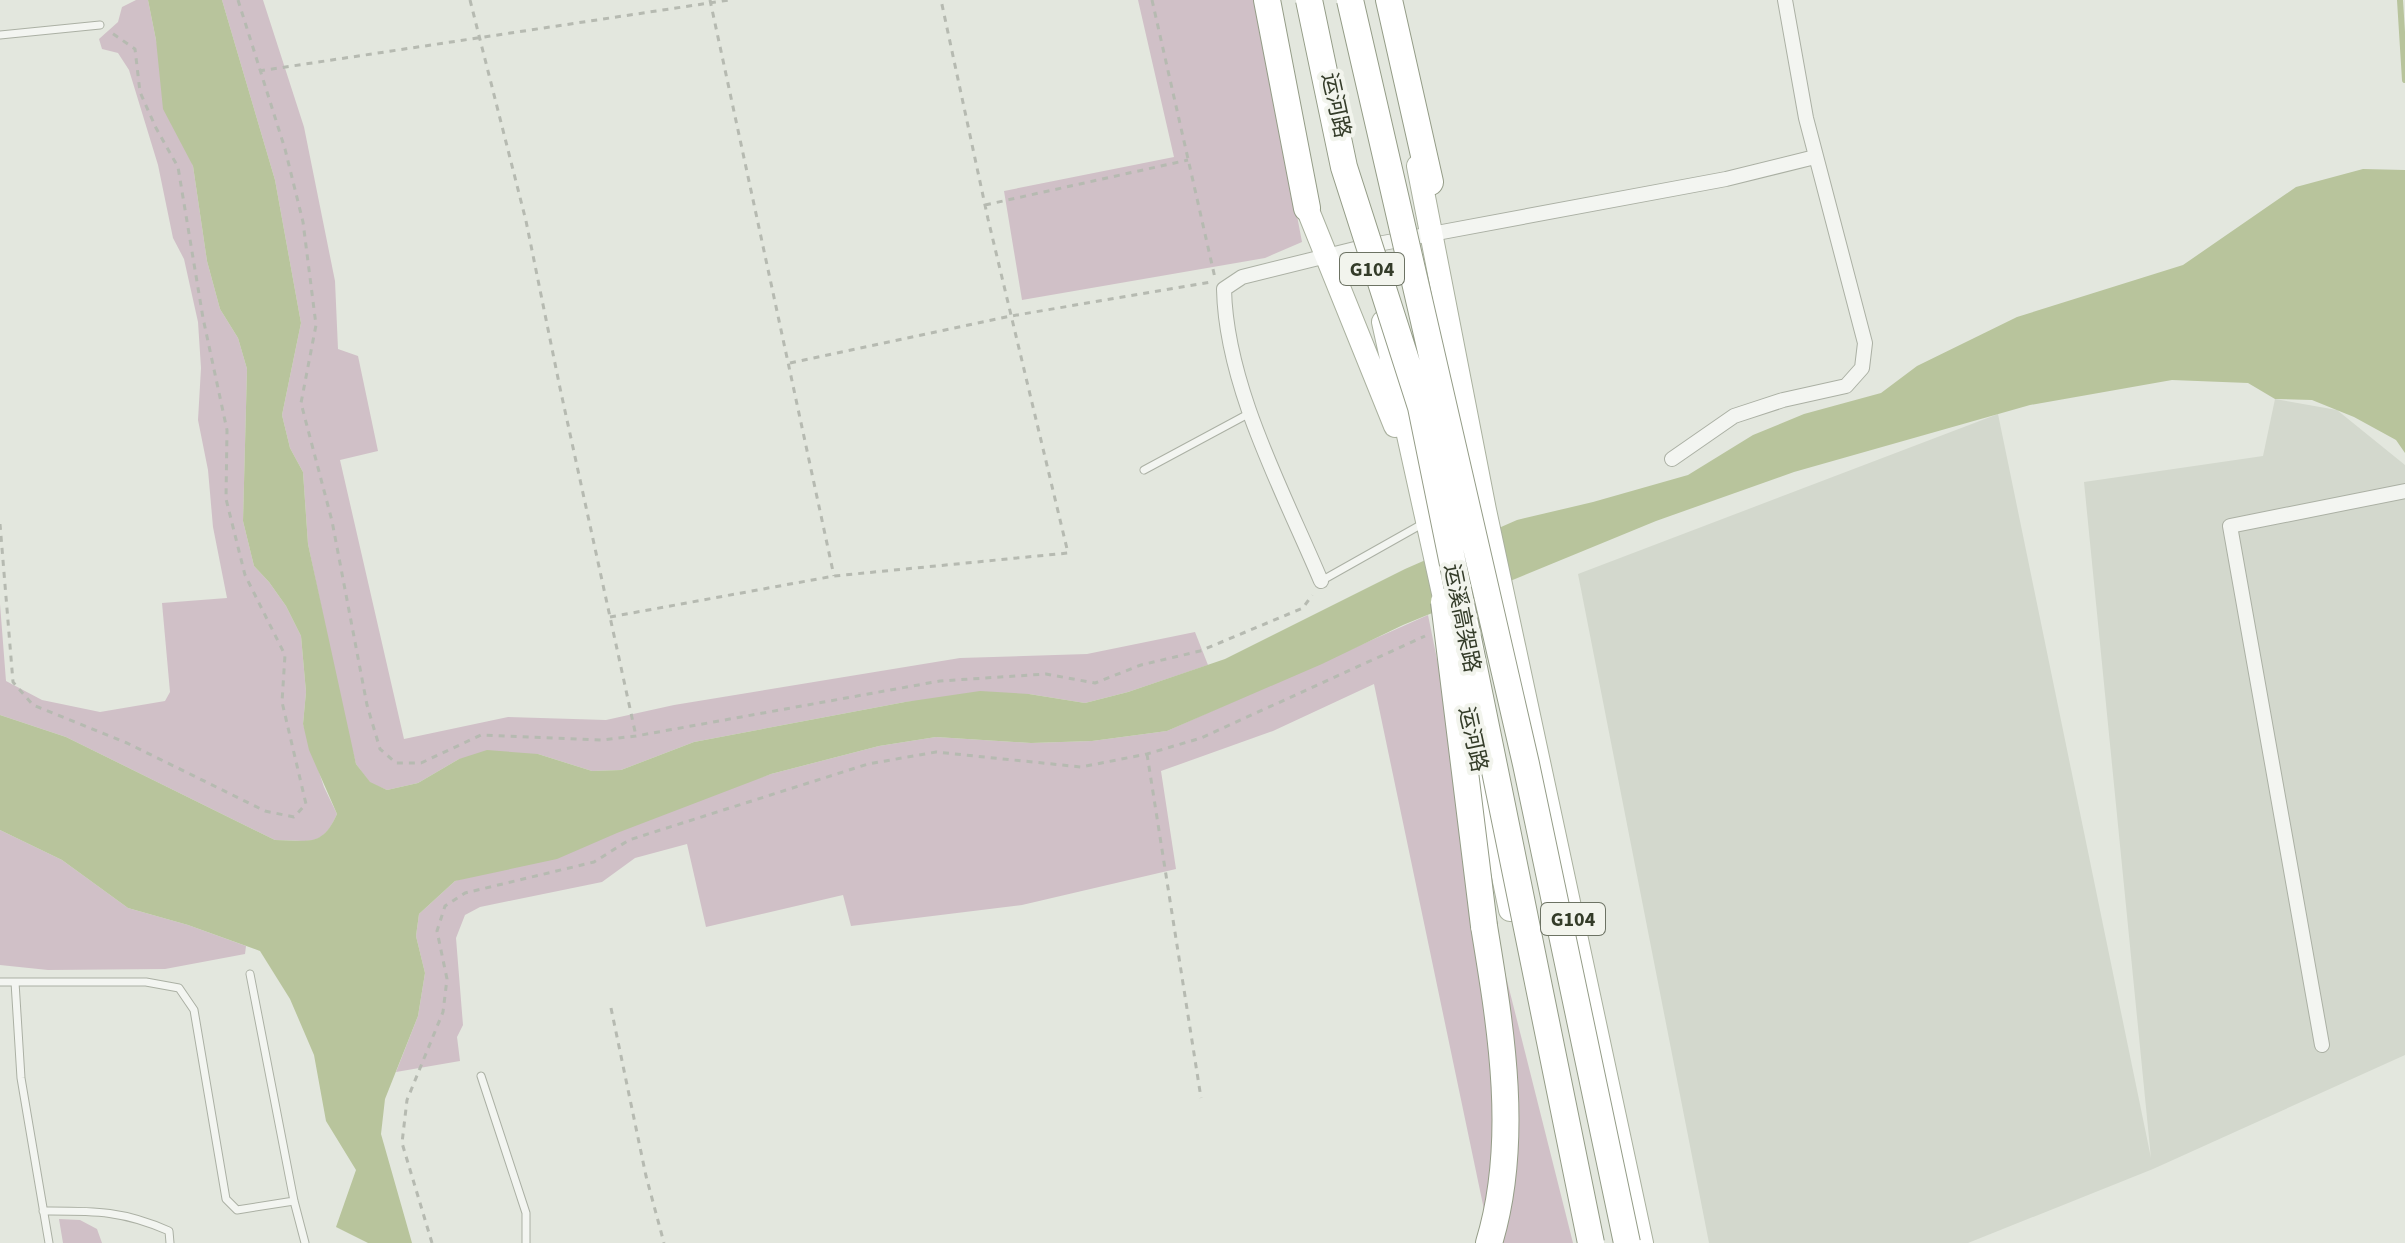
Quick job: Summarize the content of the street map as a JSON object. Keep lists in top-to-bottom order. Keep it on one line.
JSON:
{"streets":{"highway":["运溪高架路"],"main road":["运河路","G104"]},"crossings":[["运河路","运溪高架路"]]}
